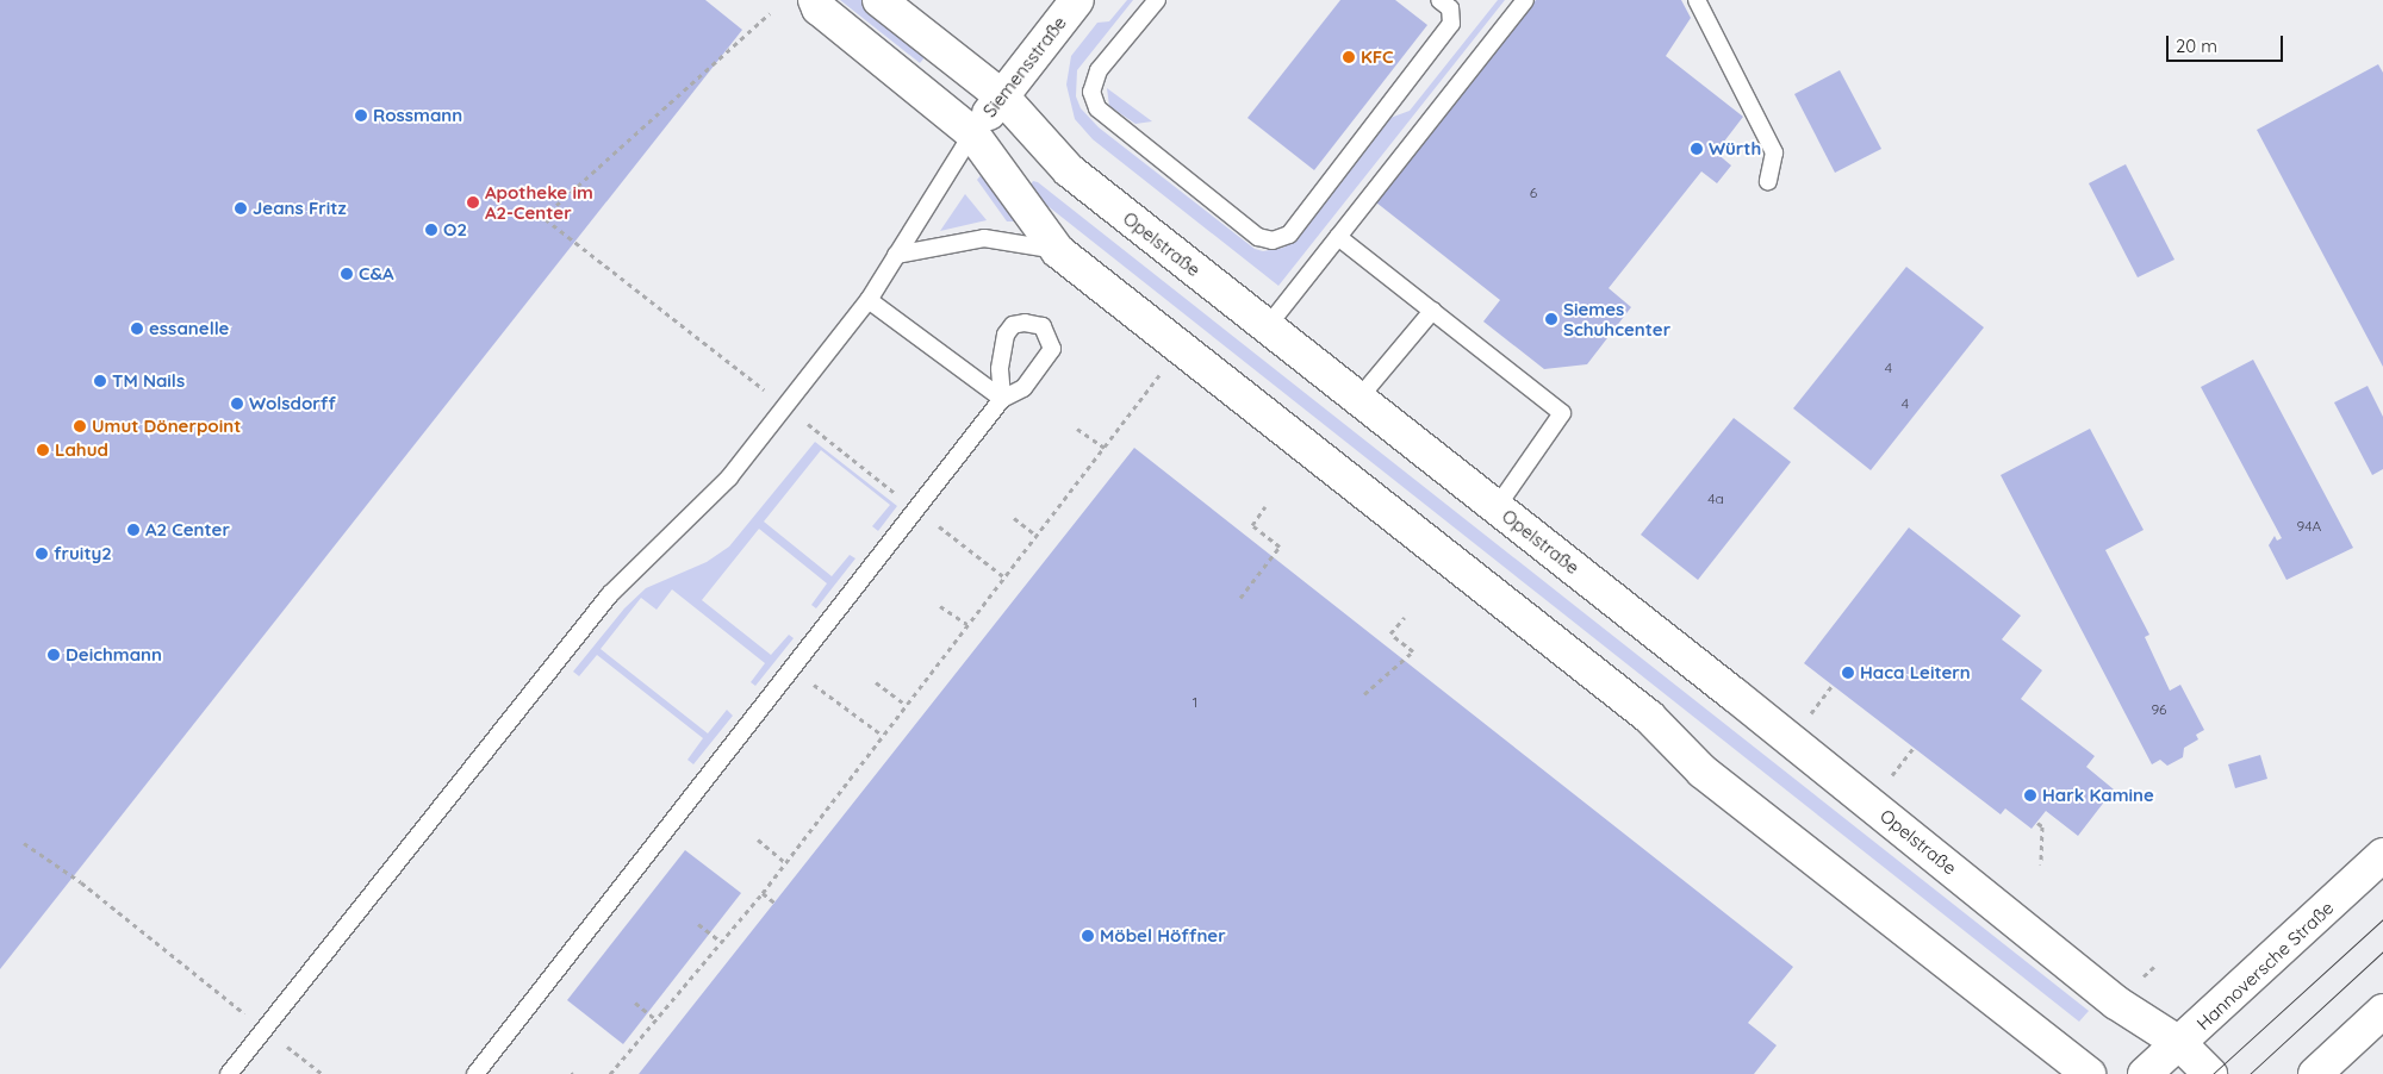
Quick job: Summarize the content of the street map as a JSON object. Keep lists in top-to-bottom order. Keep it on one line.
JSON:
{"streets":{"street":["Siemensstraße","Opelstraße","Hannoversche Straße"]},"crossings":[["Siemensstraße","Opelstraße"],["Opelstraße","Hannoversche Straße"]],"places":["KFC","Rossmann","Würth","Apotheke im A2-Center","Jeans Fritz","O2","C&A","Siemes Schuhcenter","essanelle","TM Nails","Wolsdorff","Umut Dönerpoint","Lahud","A2 Center","fruity2","Deichmann","Haca Leitern","Hark Kamine","Möbel Höffner"],"house_numbers":["6","4","4","4a","94A","1","96"],"scale_bar":"20 m"}
